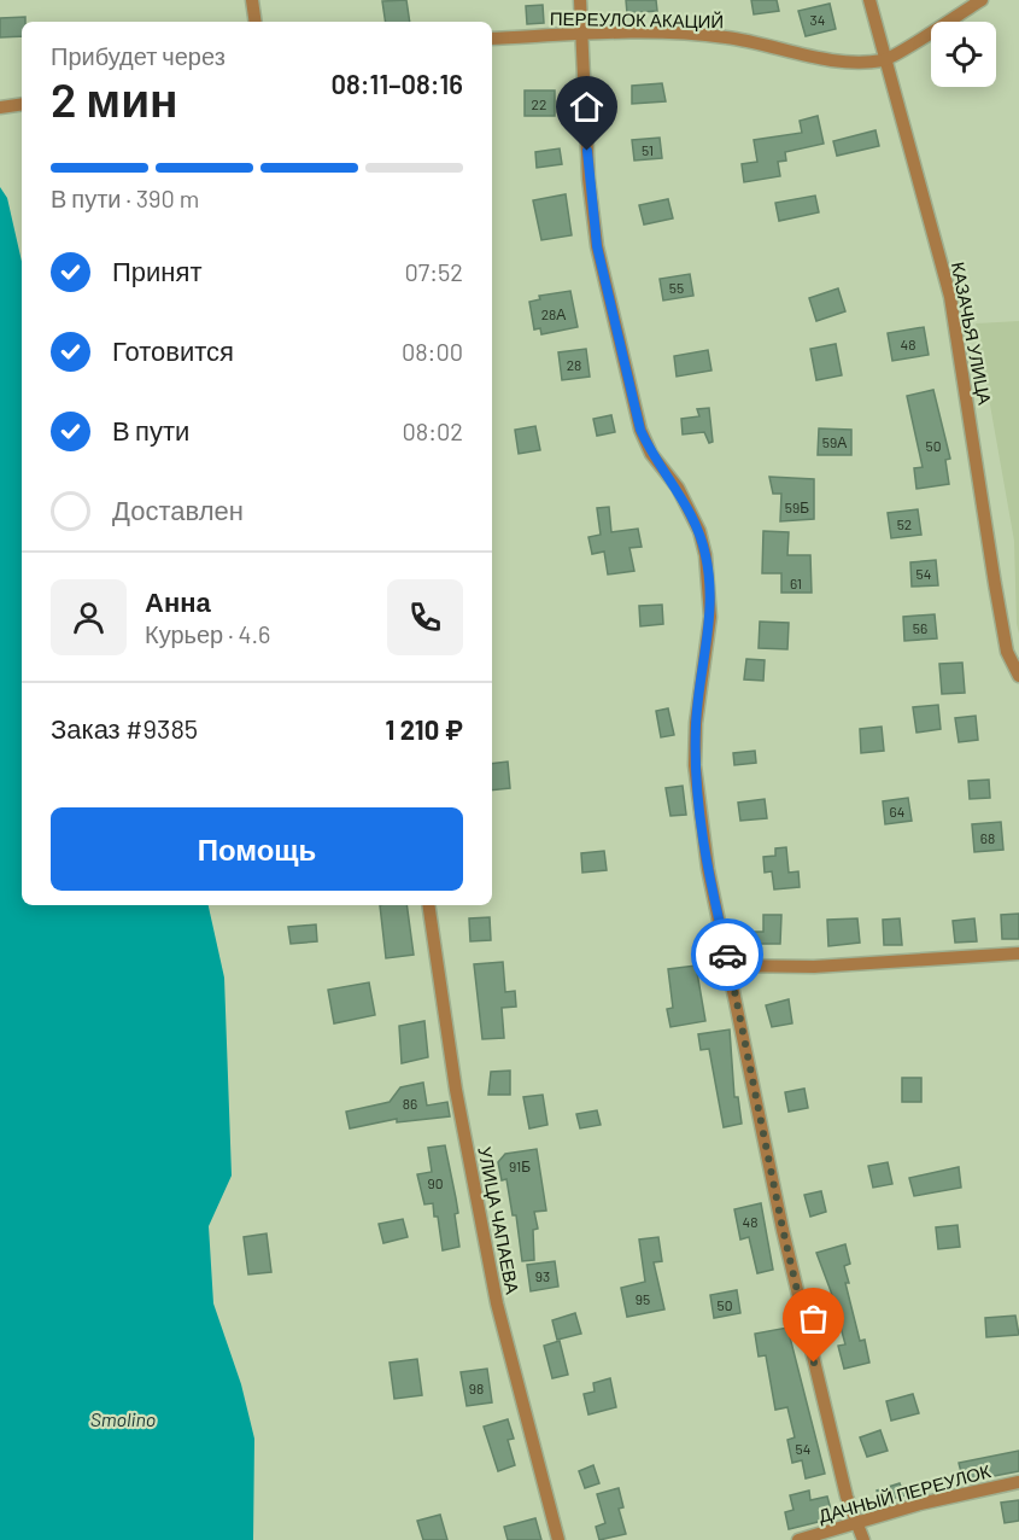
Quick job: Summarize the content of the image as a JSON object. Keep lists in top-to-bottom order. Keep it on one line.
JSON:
{"streets":{"street":["ПЕРЕУЛОК АКАЦИЙ","КАЗАЧЬЯ УЛИЦА","УЛИЦА ЧАПАЕВА","ДАЧНЫЙ ПЕРЕУЛОК"]},"crossings":[["ПЕРЕУЛОК АКАЦИЙ","КАЗАЧЬЯ УЛИЦА"]],"water":["Smolino"],"house_numbers":["34","22","51","55","28А","48","28","59А","50","59Б","52","54","61","56","64","68","86","91Б","90","48","93","95","50","98","54"],"page":{"heading":["2 мин","Прибудет через","08:11–08:16"],"panel":["Анна","Курьер · 4.6","Заказ #9385","1 210 ₽"],"bar":"В пути · 390 m","list":[["Принят","07:52"],["Готовится","08:00"],["В пути","08:02"],"Доставлен"],"buttons":"Помощь"}}
